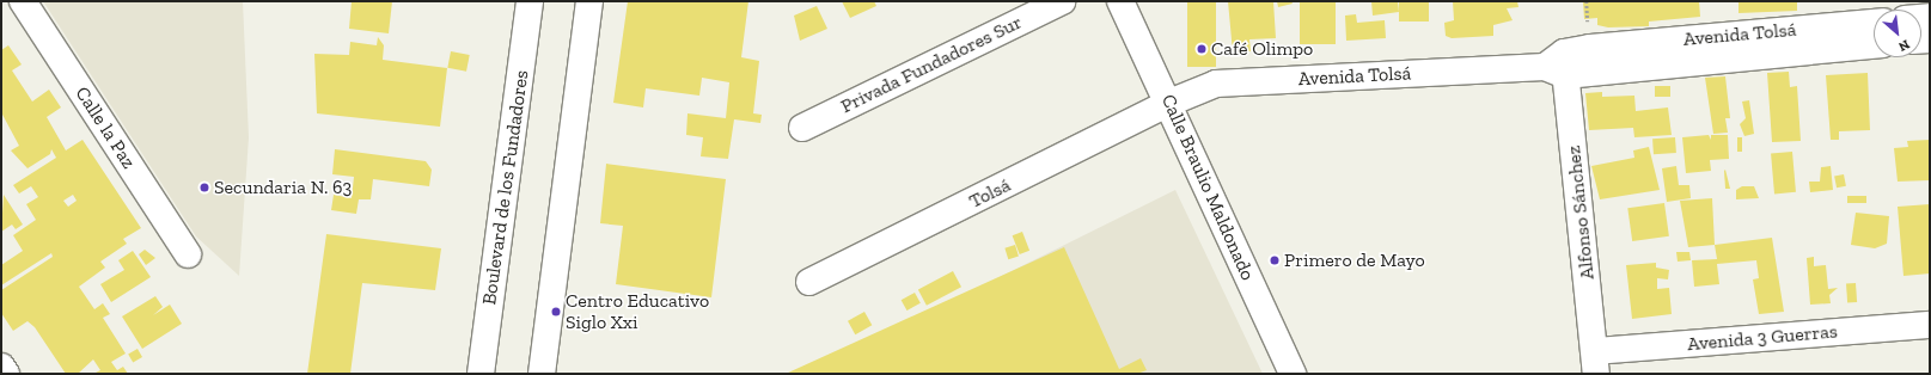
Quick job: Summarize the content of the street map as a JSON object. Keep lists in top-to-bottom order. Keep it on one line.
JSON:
{"streets":{"street":["Avenida Tolsá","Privada Fundadores Sur","Calle la Paz","Boulevard de los Fundadores","Calle Braulio Maldonado","Tolsá","Alfonso Sánchez","Avenida 3 Guerras"]},"crossings":[["Avenida Tolsá","Calle Braulio Maldonado"],["Avenida Tolsá","Tolsá"],["Avenida Tolsá","Alfonso Sánchez"],["Calle Braulio Maldonado","Tolsá"],["Alfonso Sánchez","Avenida 3 Guerras"]],"places":["Café Olimpo","Secundaria N. 63","Primero de Mayo","Centro Educativo Siglo Xxi"],"north":"bottom right"}
